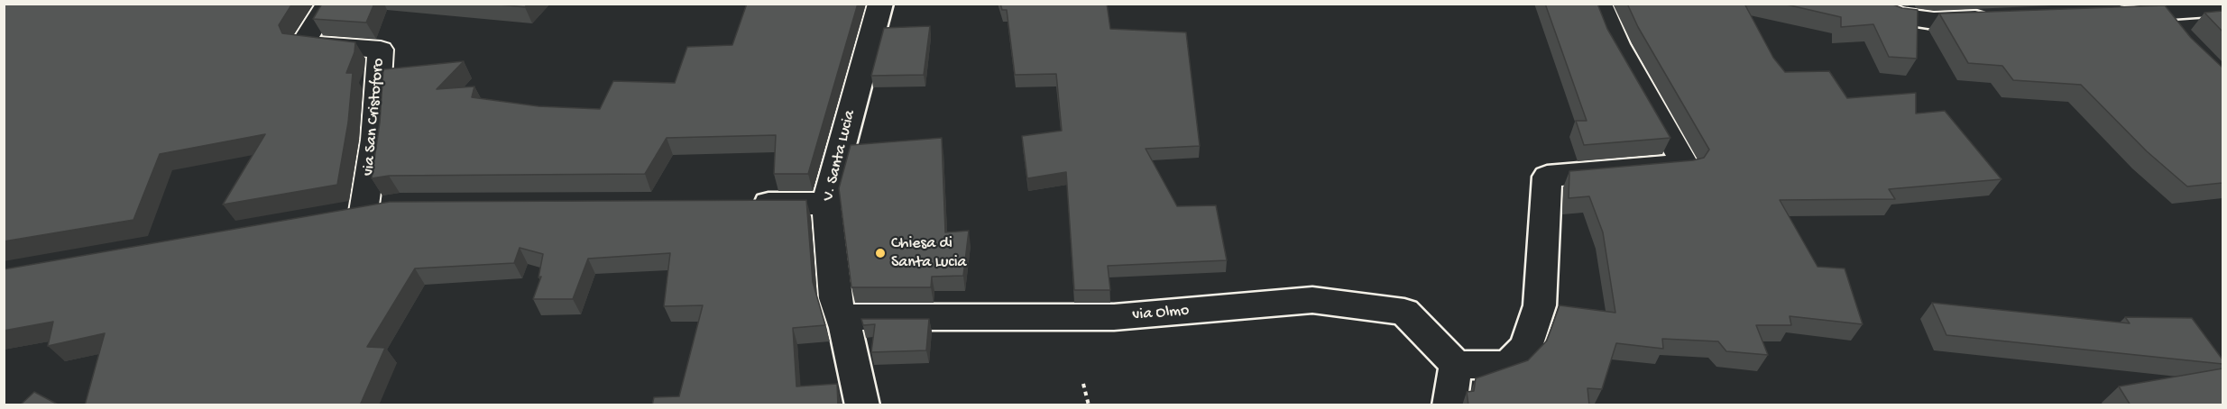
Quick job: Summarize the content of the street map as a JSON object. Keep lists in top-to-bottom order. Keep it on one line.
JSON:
{"streets":{"street":["via San Cristoforo","V. Santa Lucia","via Olmo"]},"crossings":[["V. Santa Lucia","via Olmo"]],"places":["Chiesa di Santa Lucia"]}
